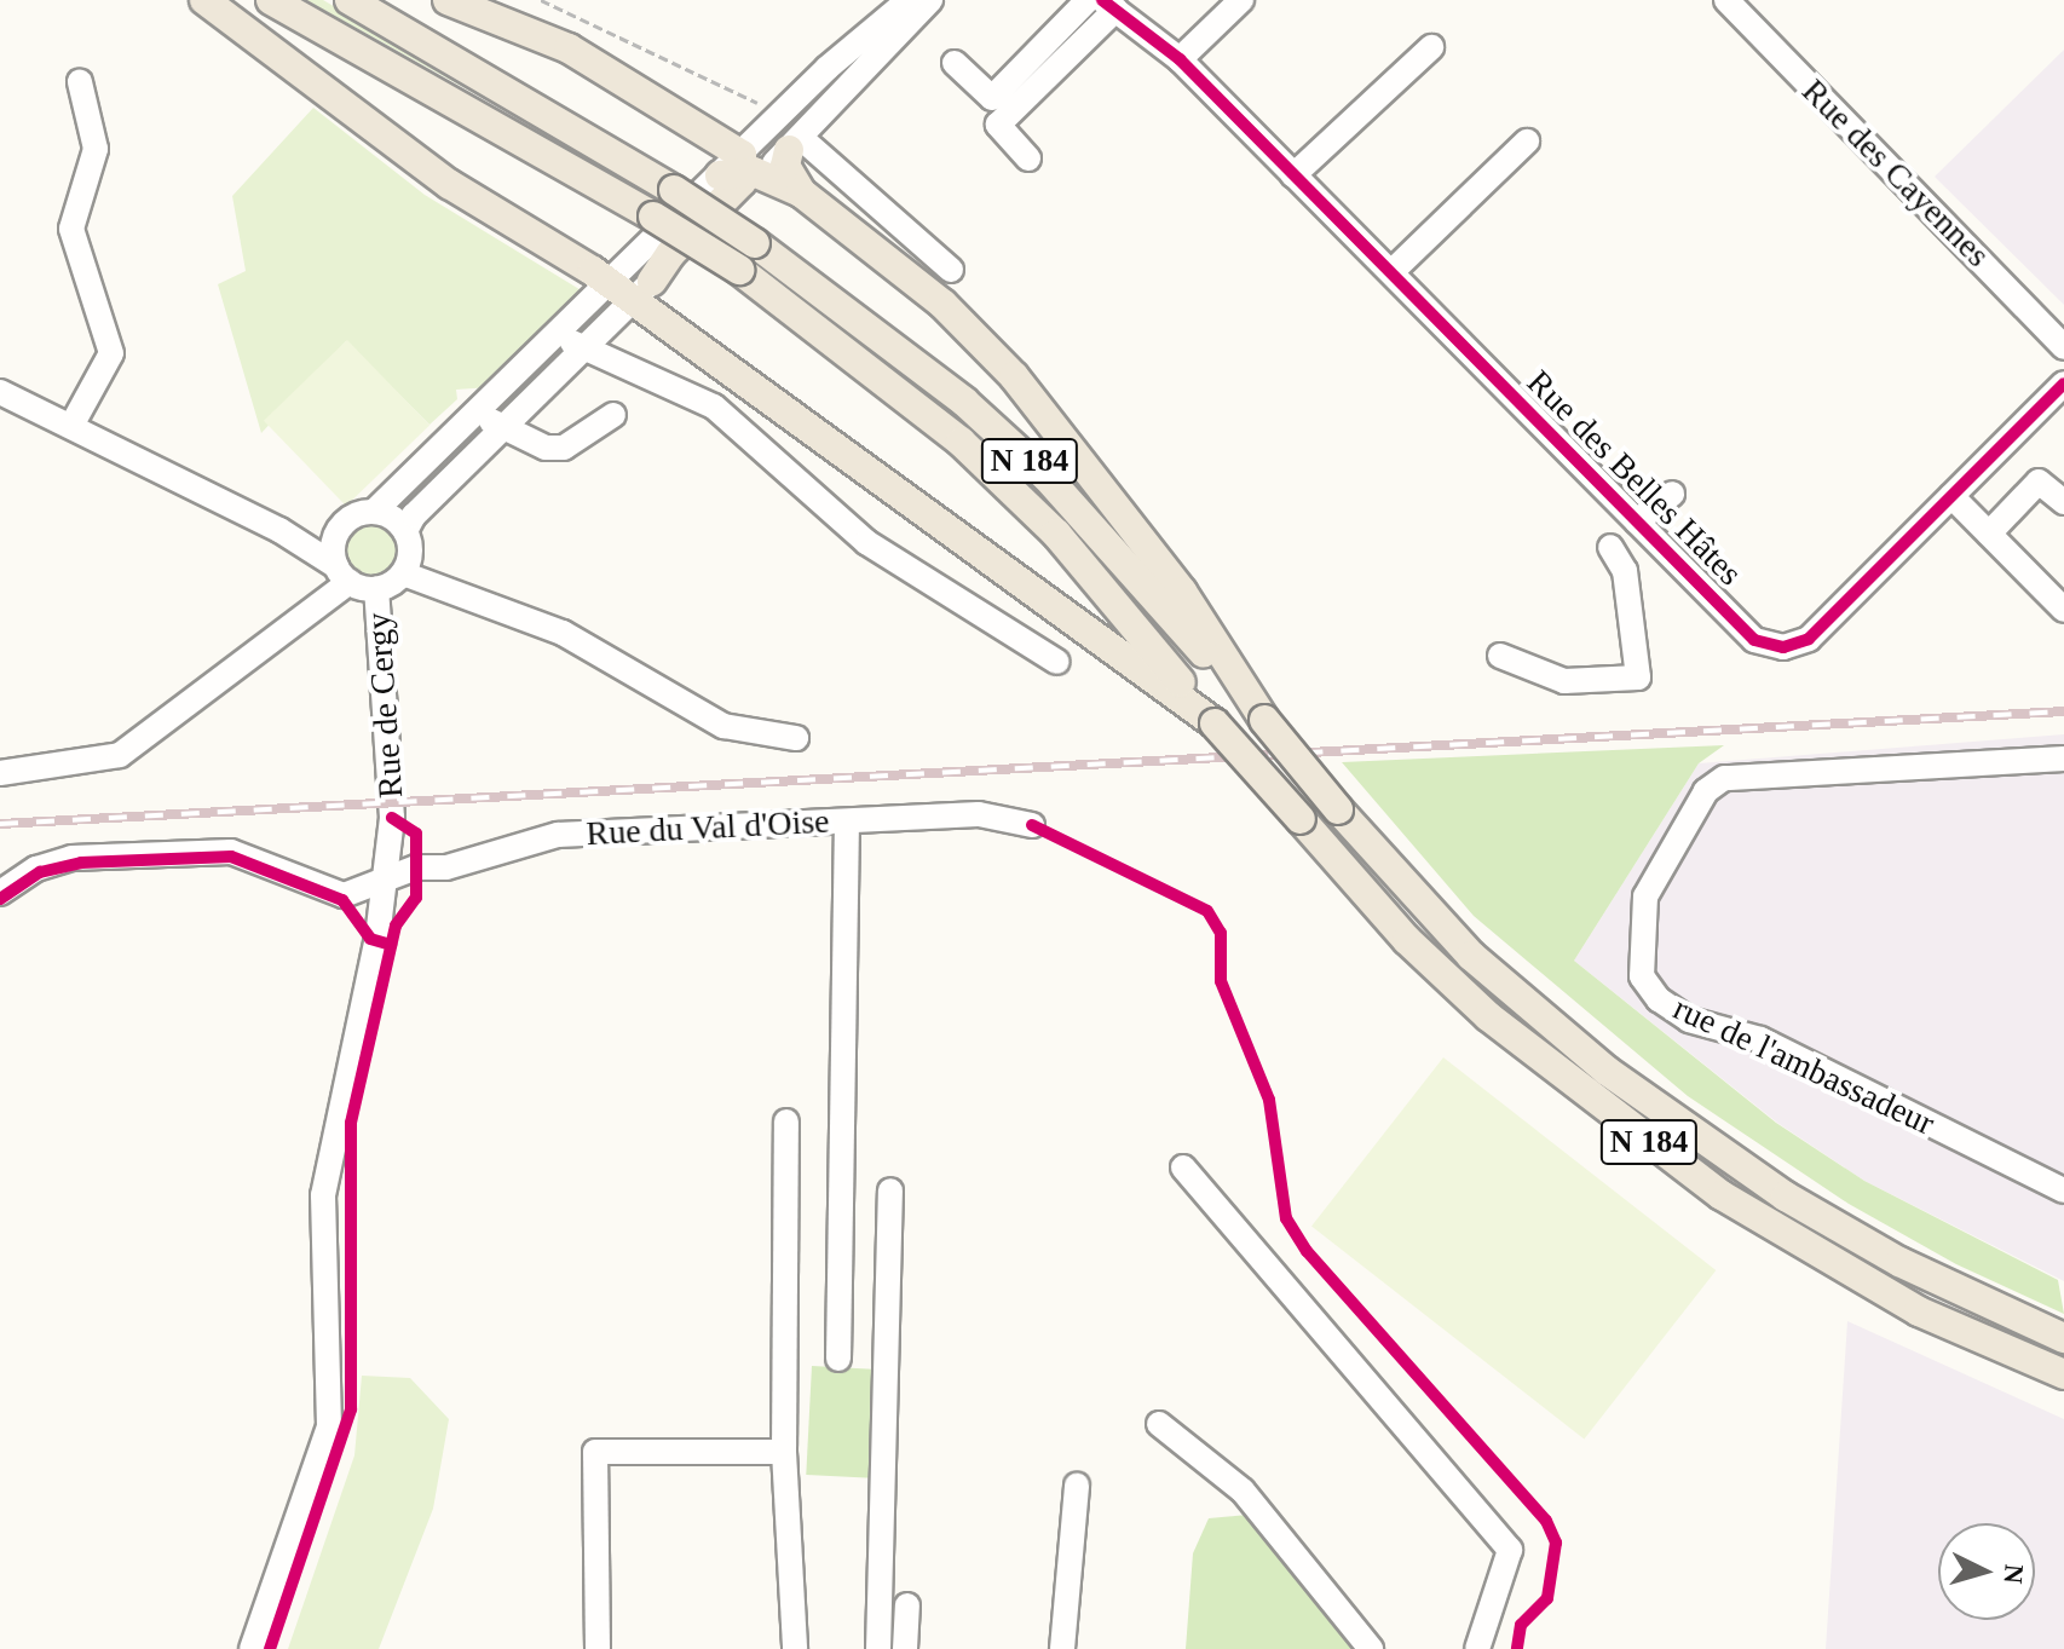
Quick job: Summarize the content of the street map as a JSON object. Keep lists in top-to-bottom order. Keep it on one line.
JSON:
{"streets":{"main road":["N 184"],"street":["Rue des Cayennes","Rue des Belles Hâtes","Rue de Cergy","Rue du Val d'Oise","rue de l'ambassadeur"]},"crossings":[["Rue de Cergy","Rue du Val d'Oise"]],"north":"right"}
